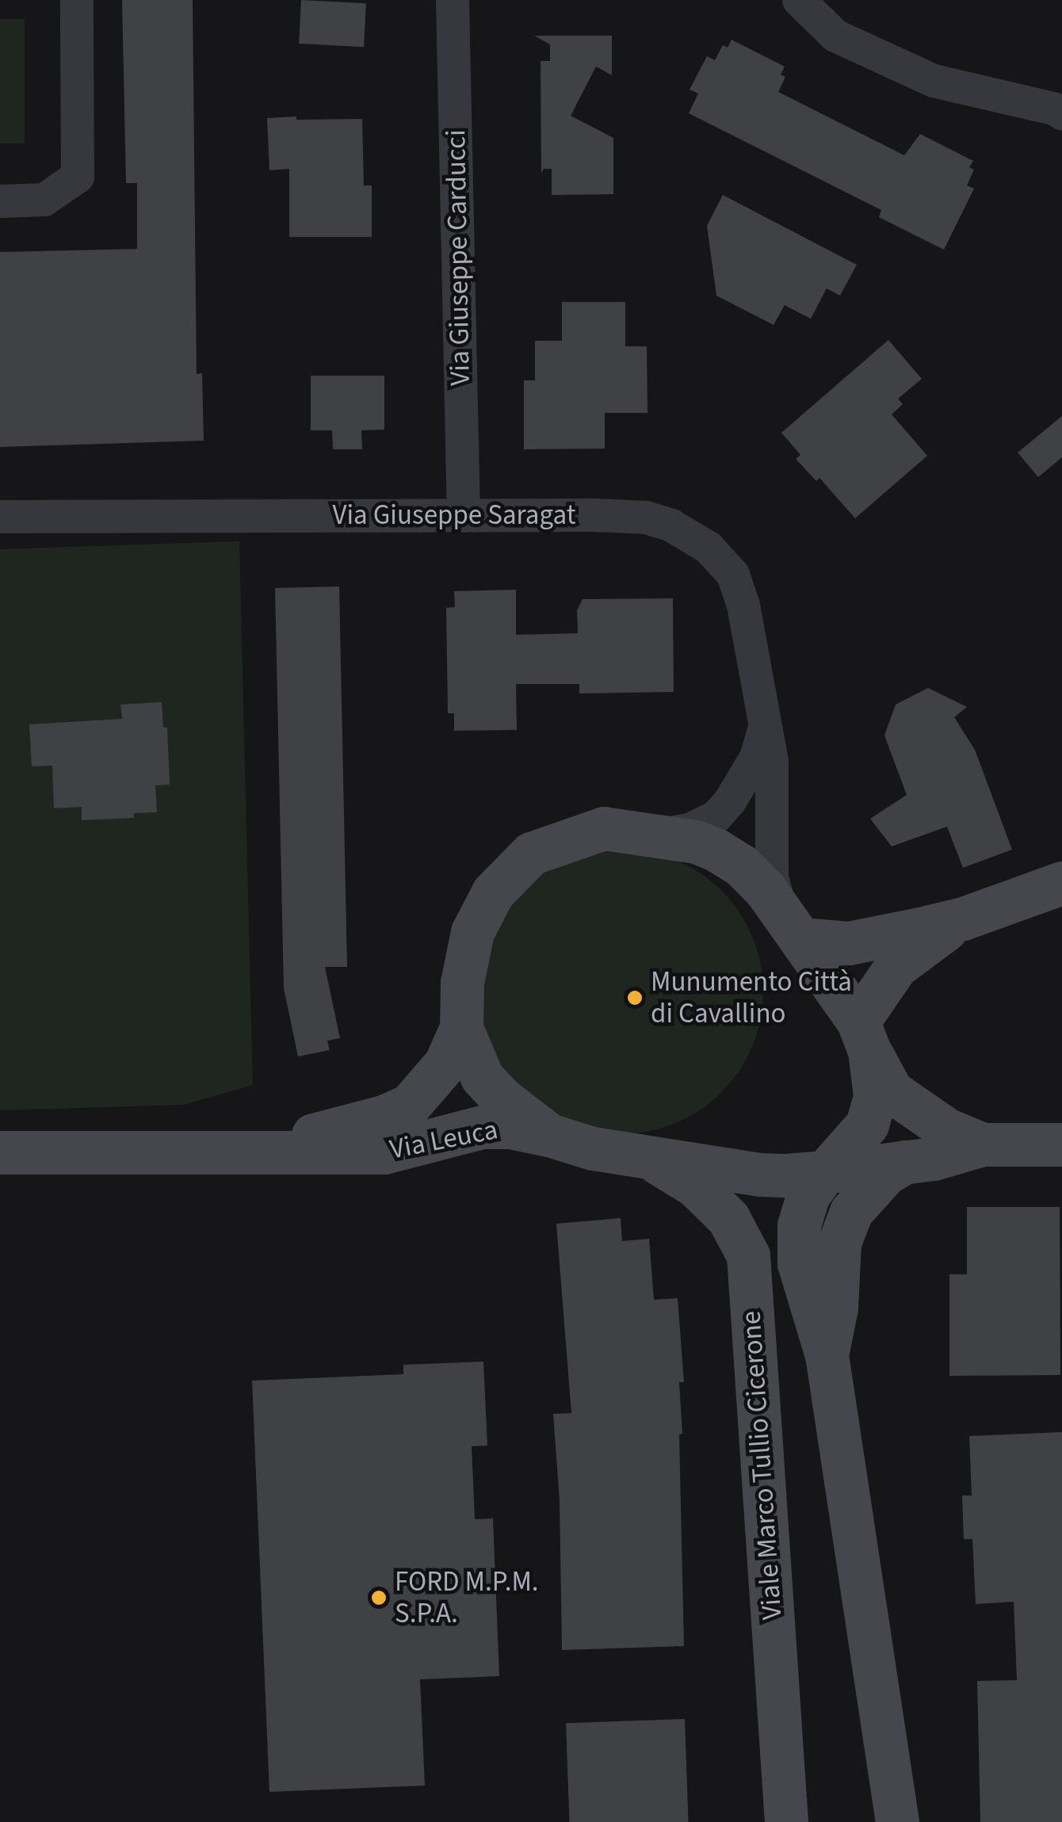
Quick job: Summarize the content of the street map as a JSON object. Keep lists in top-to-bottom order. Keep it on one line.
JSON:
{"streets":{"main road":["Via Leuca","Viale Marco Tullio Cicerone"],"street":["Via Giuseppe Carducci","Via Giuseppe Saragat"]},"crossings":[["Via Giuseppe Carducci","Via Giuseppe Saragat"],["Via Leuca","Viale Marco Tullio Cicerone"]],"places":["Munumento Città di Cavallino","FORD M.P.M. S.P.A."]}
